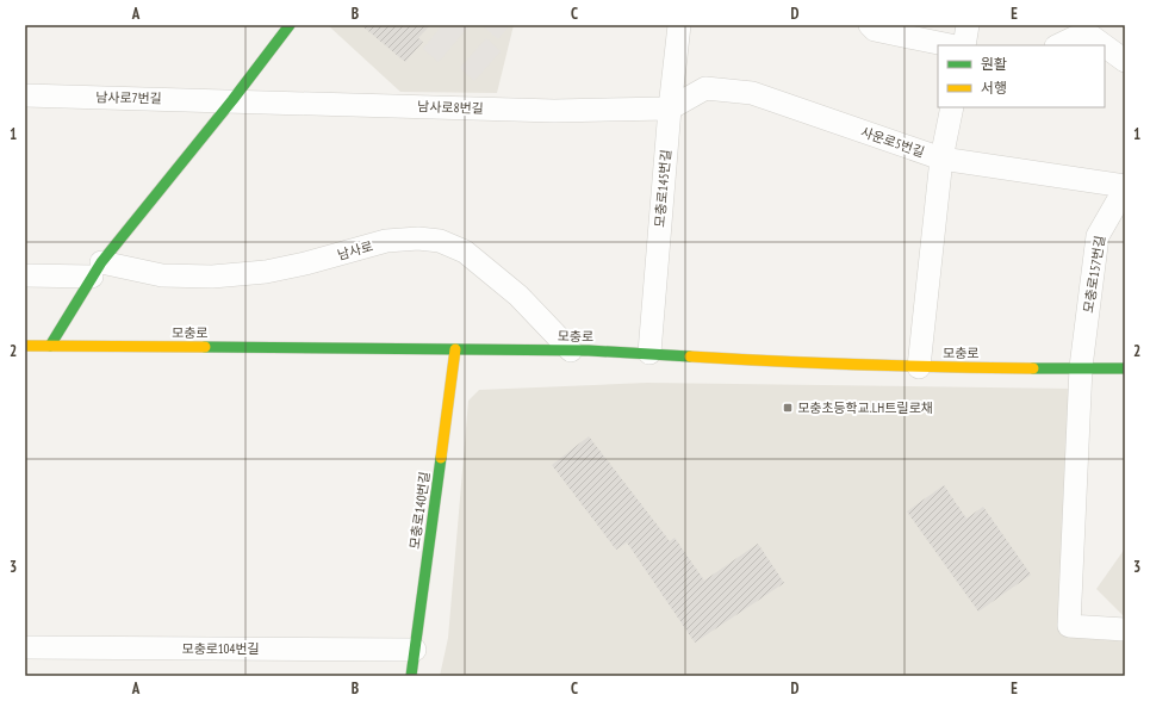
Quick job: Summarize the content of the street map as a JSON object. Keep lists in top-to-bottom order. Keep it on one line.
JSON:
{"streets":{"main road":["모충로","모충로140번길"],"street":["남사로7번길","남사로8번길","사운로5번길","모충로145번길","남사로","모충로157번길","모충로104번길"]},"crossings":[["남사로7번길","남사로8번길"],["남사로8번길","사운로5번길"],["남사로8번길","모충로145번길"],["사운로5번길","모충로145번길"],["사운로5번길","모충로157번길"],["모충로145번길","모충로"],["남사로","모충로"],["모충로157번길","모충로"],["모충로","모충로140번길"],["모충로140번길","모충로104번길"]],"places":{"transit":["모충초등학교.LH트릴로채"]},"legend":["원활","서행"],"grid":{"columns":["A","B","C","D","E"],"rows":["1","2","3"]}}
